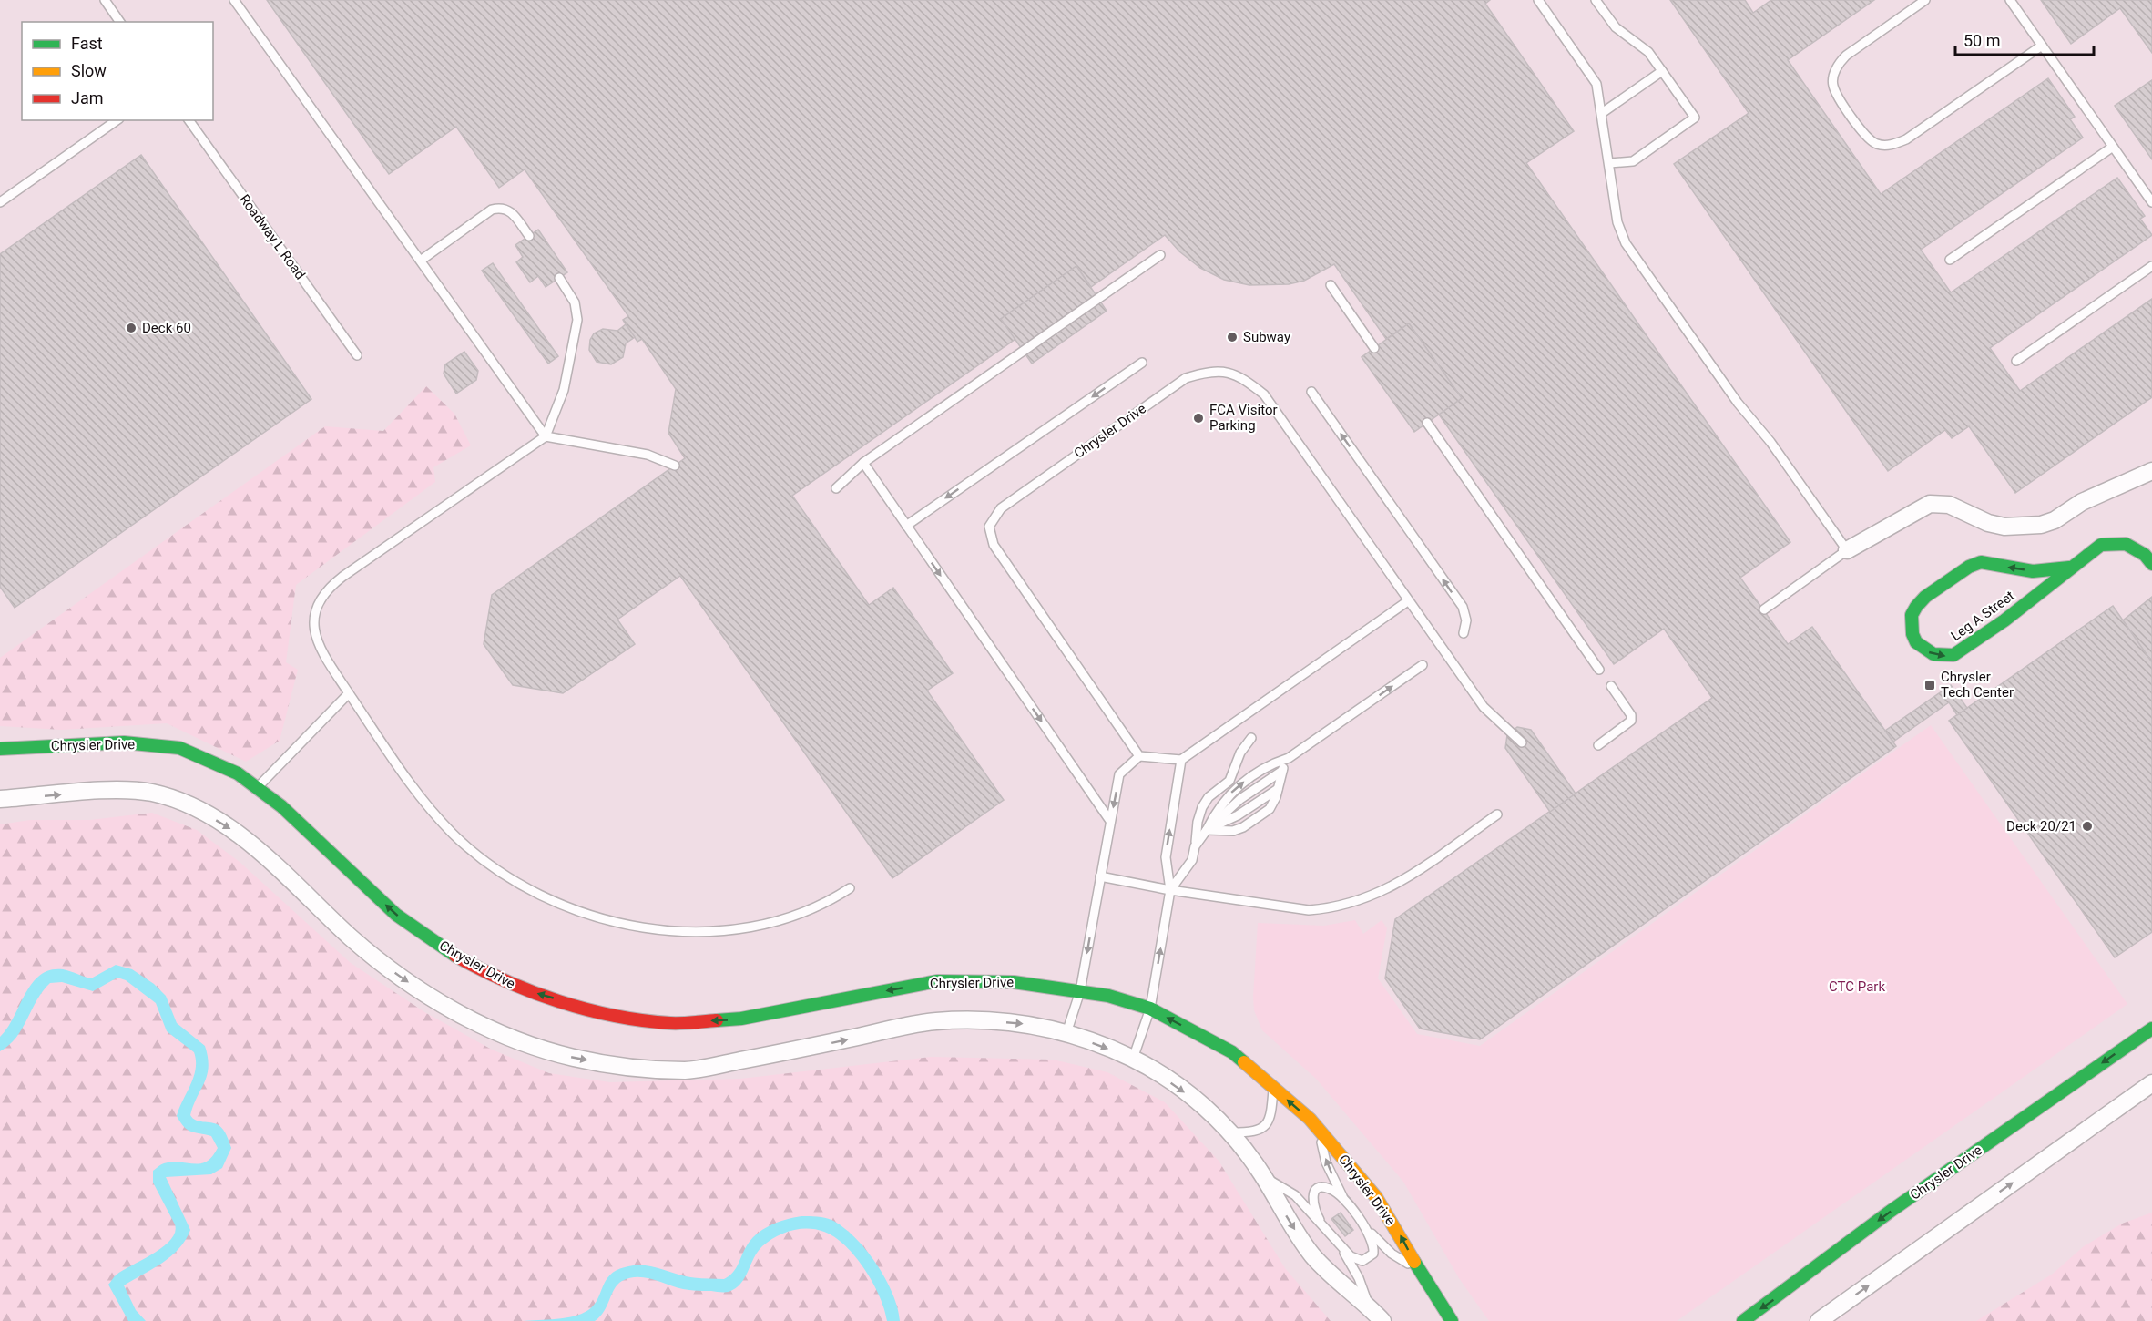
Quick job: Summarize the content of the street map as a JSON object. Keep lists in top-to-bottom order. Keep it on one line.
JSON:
{"streets":{"street":["Chrysler Drive","Leg A Street"],"lane":["Roadway L Road"]},"one_way":["Chrysler Drive"],"parks":["CTC Park"],"places":{"other":["Deck 60","Subway","FCA Visitor Parking","Deck 20/21"],"transit":["Chrysler Tech Center"]},"legend":["Fast","Slow","Jam"],"scale_bar":"50 m"}
